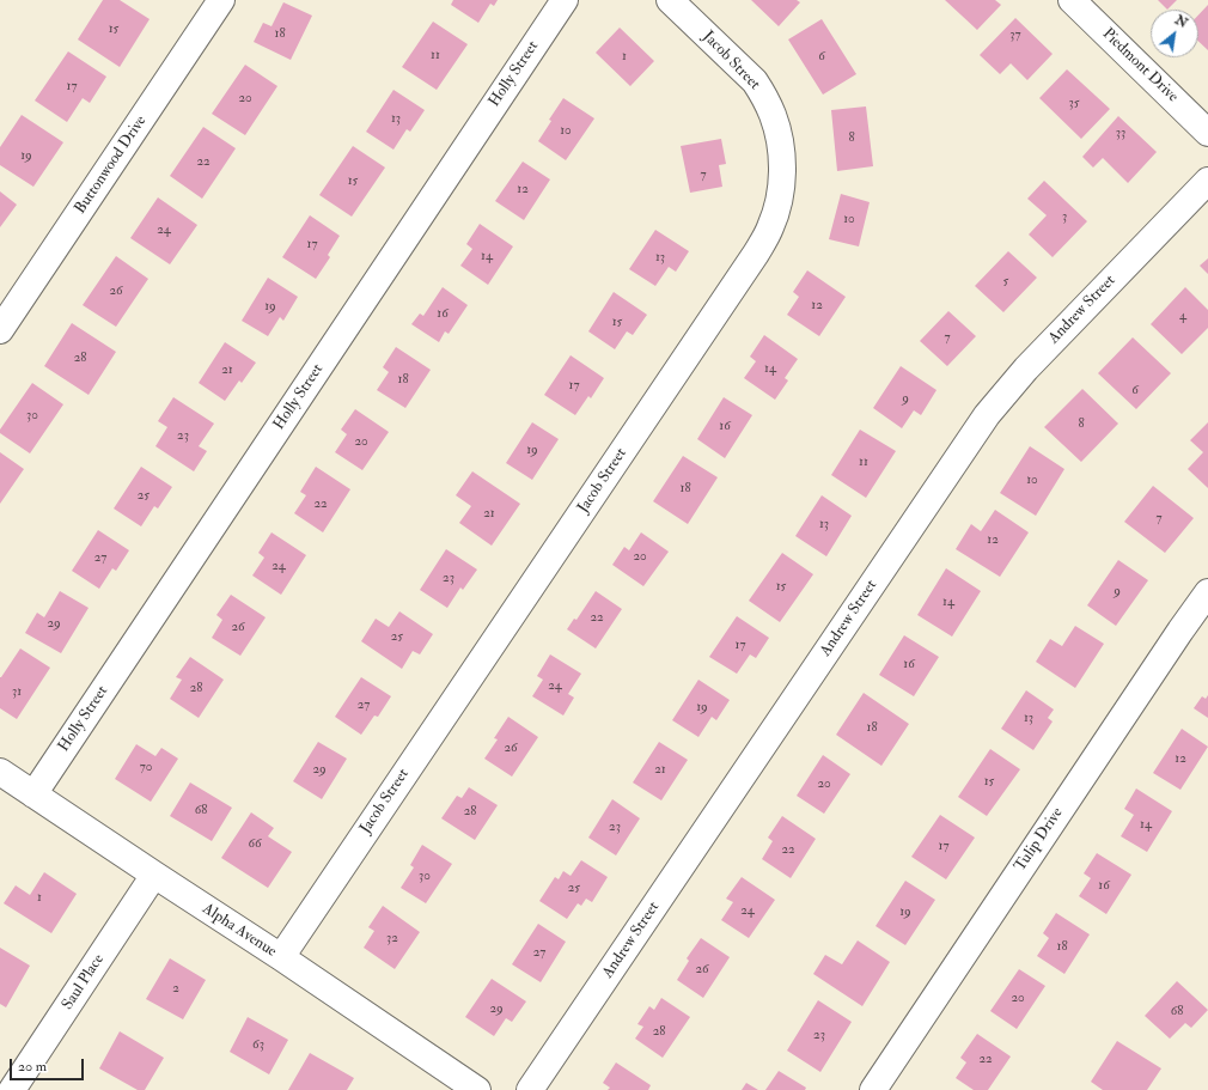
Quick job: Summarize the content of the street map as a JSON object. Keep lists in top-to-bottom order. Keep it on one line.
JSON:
{"streets":{"street":["Jacob Street","Piedmont Drive","Holly Street","Buttonwood Drive","Andrew Street","Tulip Drive","Alpha Avenue","Saul Place"]},"crossings":[["Jacob Street","Alpha Avenue"],["Holly Street","Alpha Avenue"],["Alpha Avenue","Saul Place"]],"house_numbers":["15","18","37","11","1","6","17","20","35","13","10","33","8","19","22","7","15","12","3","10","24","17","14","13","5","26","12","19","16","4","15","7","28","14","21","18","17","6","9","30","8","16","23","20","19","11","10","18","25","22","21","7","13","12","20","27","24","23","15","9","14","22","29","26","25","17","16","24","28","31","27","19","13","18","26","12","70","29","21","15","20","68","28","14","23","66","17","22","30","16","25","1","24","19","32","18","27","26","2","20","29","68","28","23","63","22"],"scale_bar":"20 m","north":"top right"}
